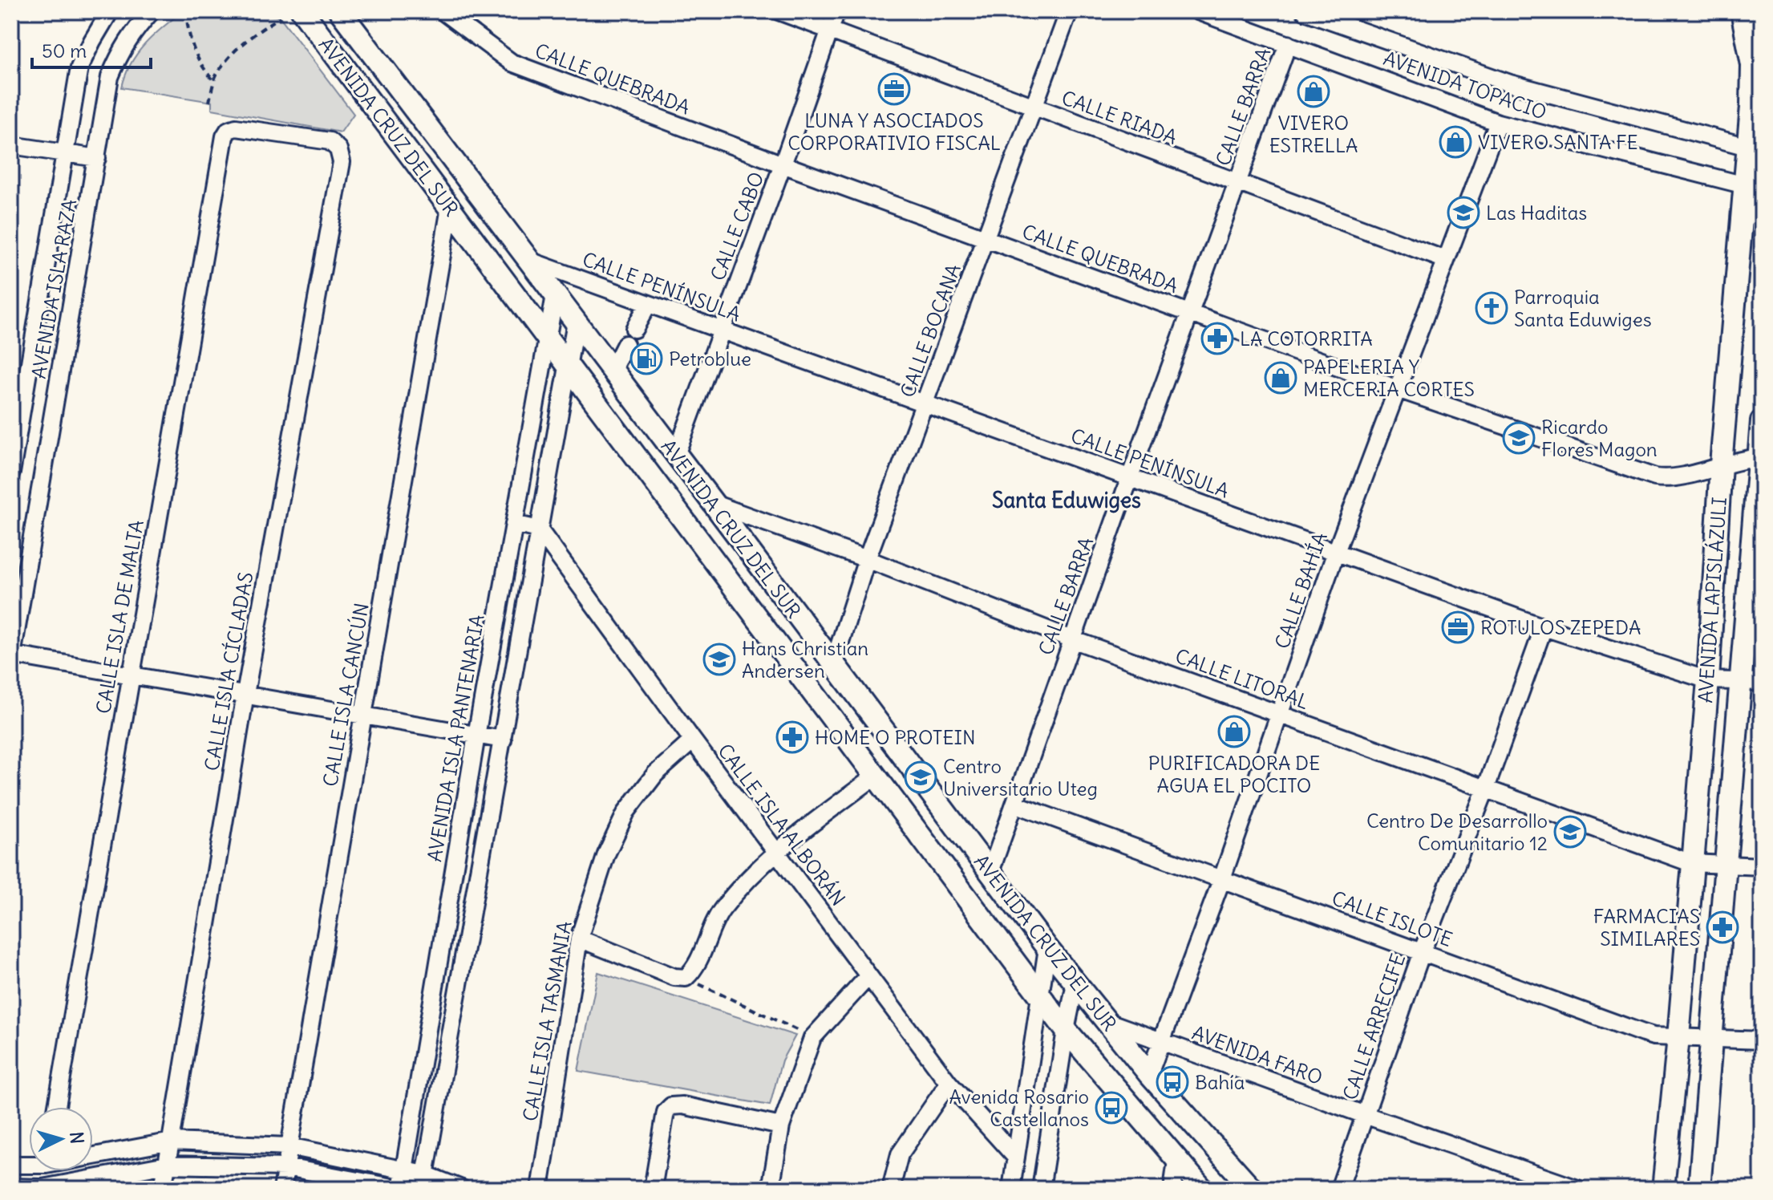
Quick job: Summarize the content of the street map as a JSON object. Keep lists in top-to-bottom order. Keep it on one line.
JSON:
{"streets":{"main road":["AVENIDA CRUZ DEL SUR","AVENIDA LAPISLÁZULI"],"street":["CALLE QUEBRADA","AVENIDA TOPACIO","CALLE BARRA","CALLE RIADA","CALLE CABO","CALLE PENÍNSULA","AVENIDA ISLA RAZA","CALLE BOCANA","CALLE BAHÍA","CALLE ISLA DE MALTA","CALLE ISLA CÍCLADAS","CALLE LITORAL","CALLE ISLA CANCÚN","AVENIDA ISLA PANTENARIA","CALLE ISLA ALBORÁN","CALLE ISLOTE","CALLE ISLA TASMANIA","CALLE ARRECIFE","AVENIDA FARO"]},"crossings":[["CALLE QUEBRADA","CALLE BARRA"],["CALLE QUEBRADA","CALLE CABO"],["CALLE QUEBRADA","CALLE BOCANA"],["CALLE QUEBRADA","CALLE BAHÍA"],["CALLE QUEBRADA","AVENIDA LAPISLÁZULI"],["AVENIDA TOPACIO","CALLE BARRA"],["AVENIDA TOPACIO","CALLE BAHÍA"],["AVENIDA TOPACIO","AVENIDA LAPISLÁZULI"],["CALLE BARRA","CALLE RIADA"],["CALLE BARRA","AVENIDA CRUZ DEL SUR"],["CALLE BARRA","CALLE PENÍNSULA"],["CALLE BARRA","CALLE LITORAL"],["CALLE BARRA","CALLE ISLOTE"],["CALLE RIADA","CALLE CABO"],["CALLE RIADA","CALLE BOCANA"],["CALLE RIADA","CALLE BAHÍA"],["AVENIDA CRUZ DEL SUR","CALLE CABO"],["AVENIDA CRUZ DEL SUR","CALLE PENÍNSULA"],["AVENIDA CRUZ DEL SUR","CALLE BOCANA"],["AVENIDA CRUZ DEL SUR","CALLE BAHÍA"],["AVENIDA CRUZ DEL SUR","CALLE LITORAL"],["AVENIDA CRUZ DEL SUR","CALLE ISLA CANCÚN"],["AVENIDA CRUZ DEL SUR","AVENIDA ISLA PANTENARIA"],["AVENIDA CRUZ DEL SUR","AVENIDA FARO"],["CALLE CABO","CALLE PENÍNSULA"],["CALLE PENÍNSULA","CALLE BOCANA"],["CALLE PENÍNSULA","CALLE BAHÍA"],["CALLE PENÍNSULA","AVENIDA LAPISLÁZULI"],["CALLE PENÍNSULA","CALLE ARRECIFE"],["CALLE BOCANA","CALLE LITORAL"],["CALLE BAHÍA","CALLE LITORAL"],["CALLE BAHÍA","CALLE ISLOTE"],["CALLE BAHÍA","AVENIDA FARO"],["AVENIDA LAPISLÁZULI","CALLE LITORAL"],["AVENIDA LAPISLÁZULI","CALLE ISLOTE"],["CALLE ISLA DE MALTA","CALLE ISLA CÍCLADAS"],["CALLE LITORAL","CALLE ARRECIFE"],["CALLE ISLA ALBORÁN","CALLE ISLA TASMANIA"],["CALLE ISLOTE","CALLE ARRECIFE"],["CALLE ARRECIFE","AVENIDA FARO"]],"districts":["Santa Eduwiges"],"places":{"office":["LUNA Y ASOCIADOS CORPORATIVIO FISCAL","ROTULOS ZEPEDA"],"shop":["VIVERO ESTRELLA","VIVERO SANTA FE","PAPELERIA Y MERCERIA CORTES","PURIFICADORA DE AGUA EL POCITO"],"school or university":["Las Haditas","Ricardo Flores Magon","Hans Christian Andersen","Centro Universitario Uteg","Centro De Desarrollo Comunitario 12"],"church":["Parroquia Santa Eduwiges"],"pharmacy":["LA COTORRITA","HOME O PROTEIN","FARMACIAS SIMILARES"],"fuel station":["Petroblue"],"bus stop":["Bahía","Avenida Rosario Castellanos"]},"scale_bar":"50 m","north":"right"}
